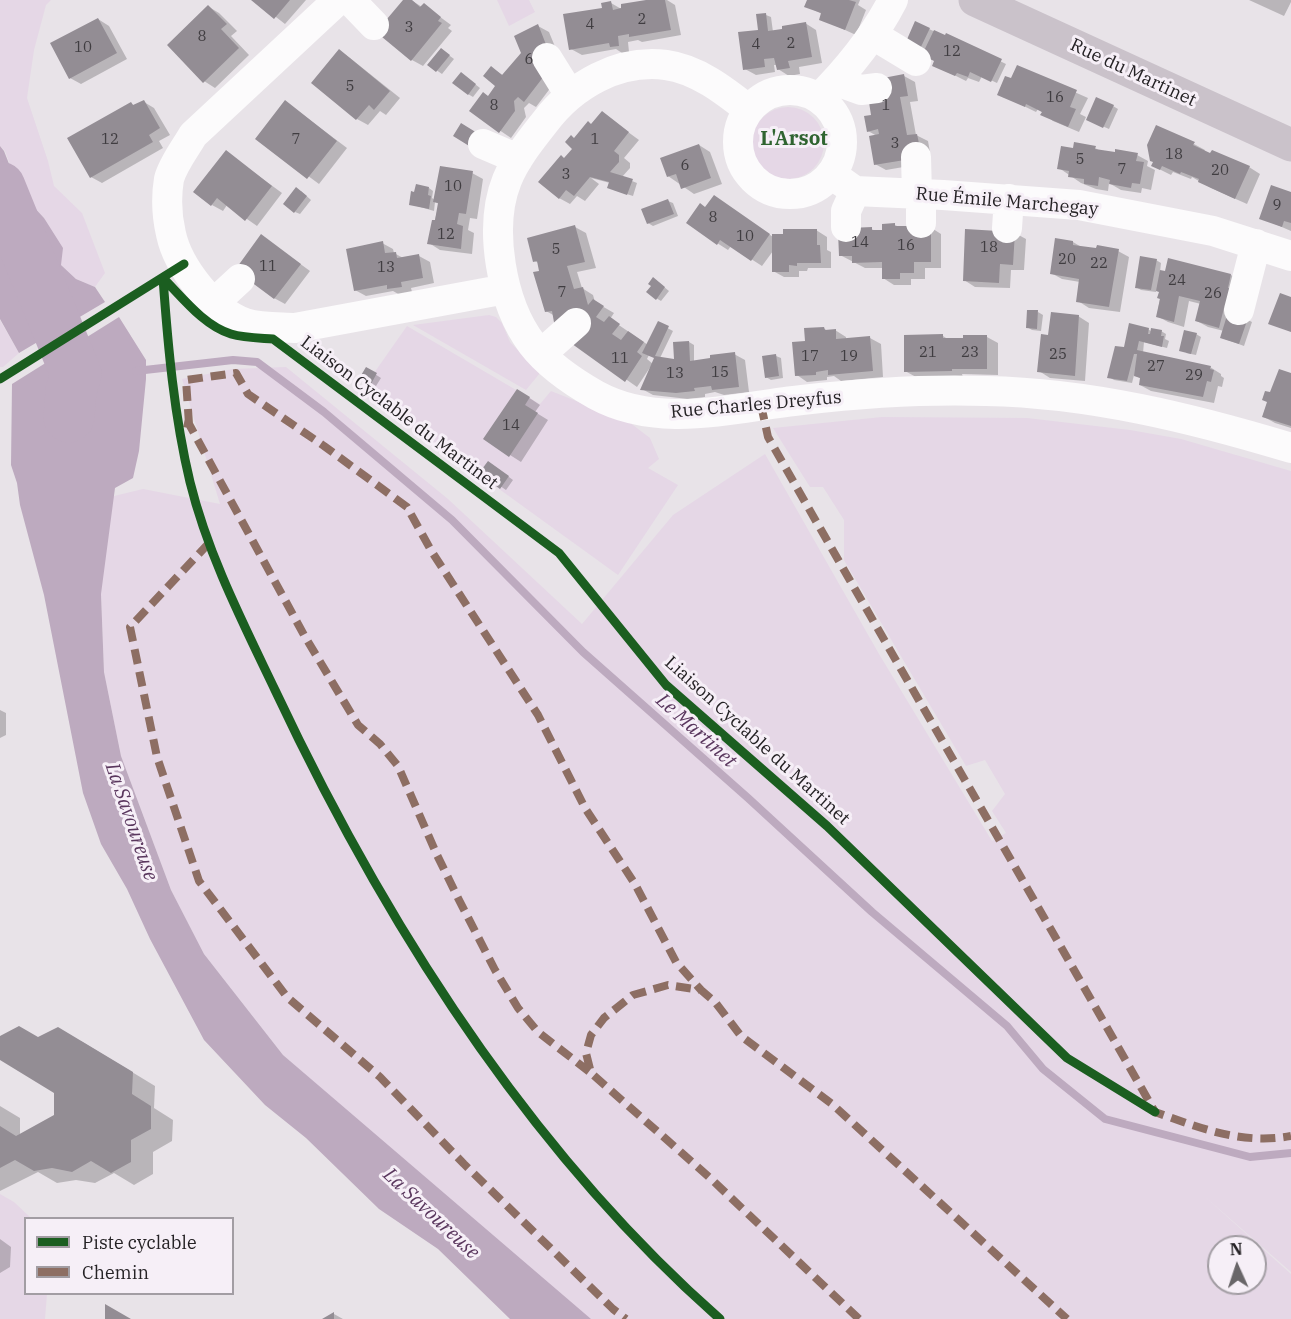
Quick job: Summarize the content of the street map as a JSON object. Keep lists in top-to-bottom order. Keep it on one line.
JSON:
{"streets":{"main road":["Rue du Martinet"],"street":["Rue Émile Marchegay","Rue Charles Dreyfus"],"cycle path":["Liaison Cyclable du Martinet"]},"crossings":[["Rue Émile Marchegay","Rue Charles Dreyfus"]],"districts":["L'Arsot"],"water":["Le Martinet","La Savoureuse"],"house_numbers":["2","4","3","8","2","4","10","12","6","5","16","8","1","12","7","1","3","18","5","6","7","20","3","10","9","8","12","10","14","16","18","5","20","22","11","13","24","7","26","21","23","25","17","19","11","27","15","13","29","14"],"legend":["Piste cyclable","Chemin"],"north":"top"}
